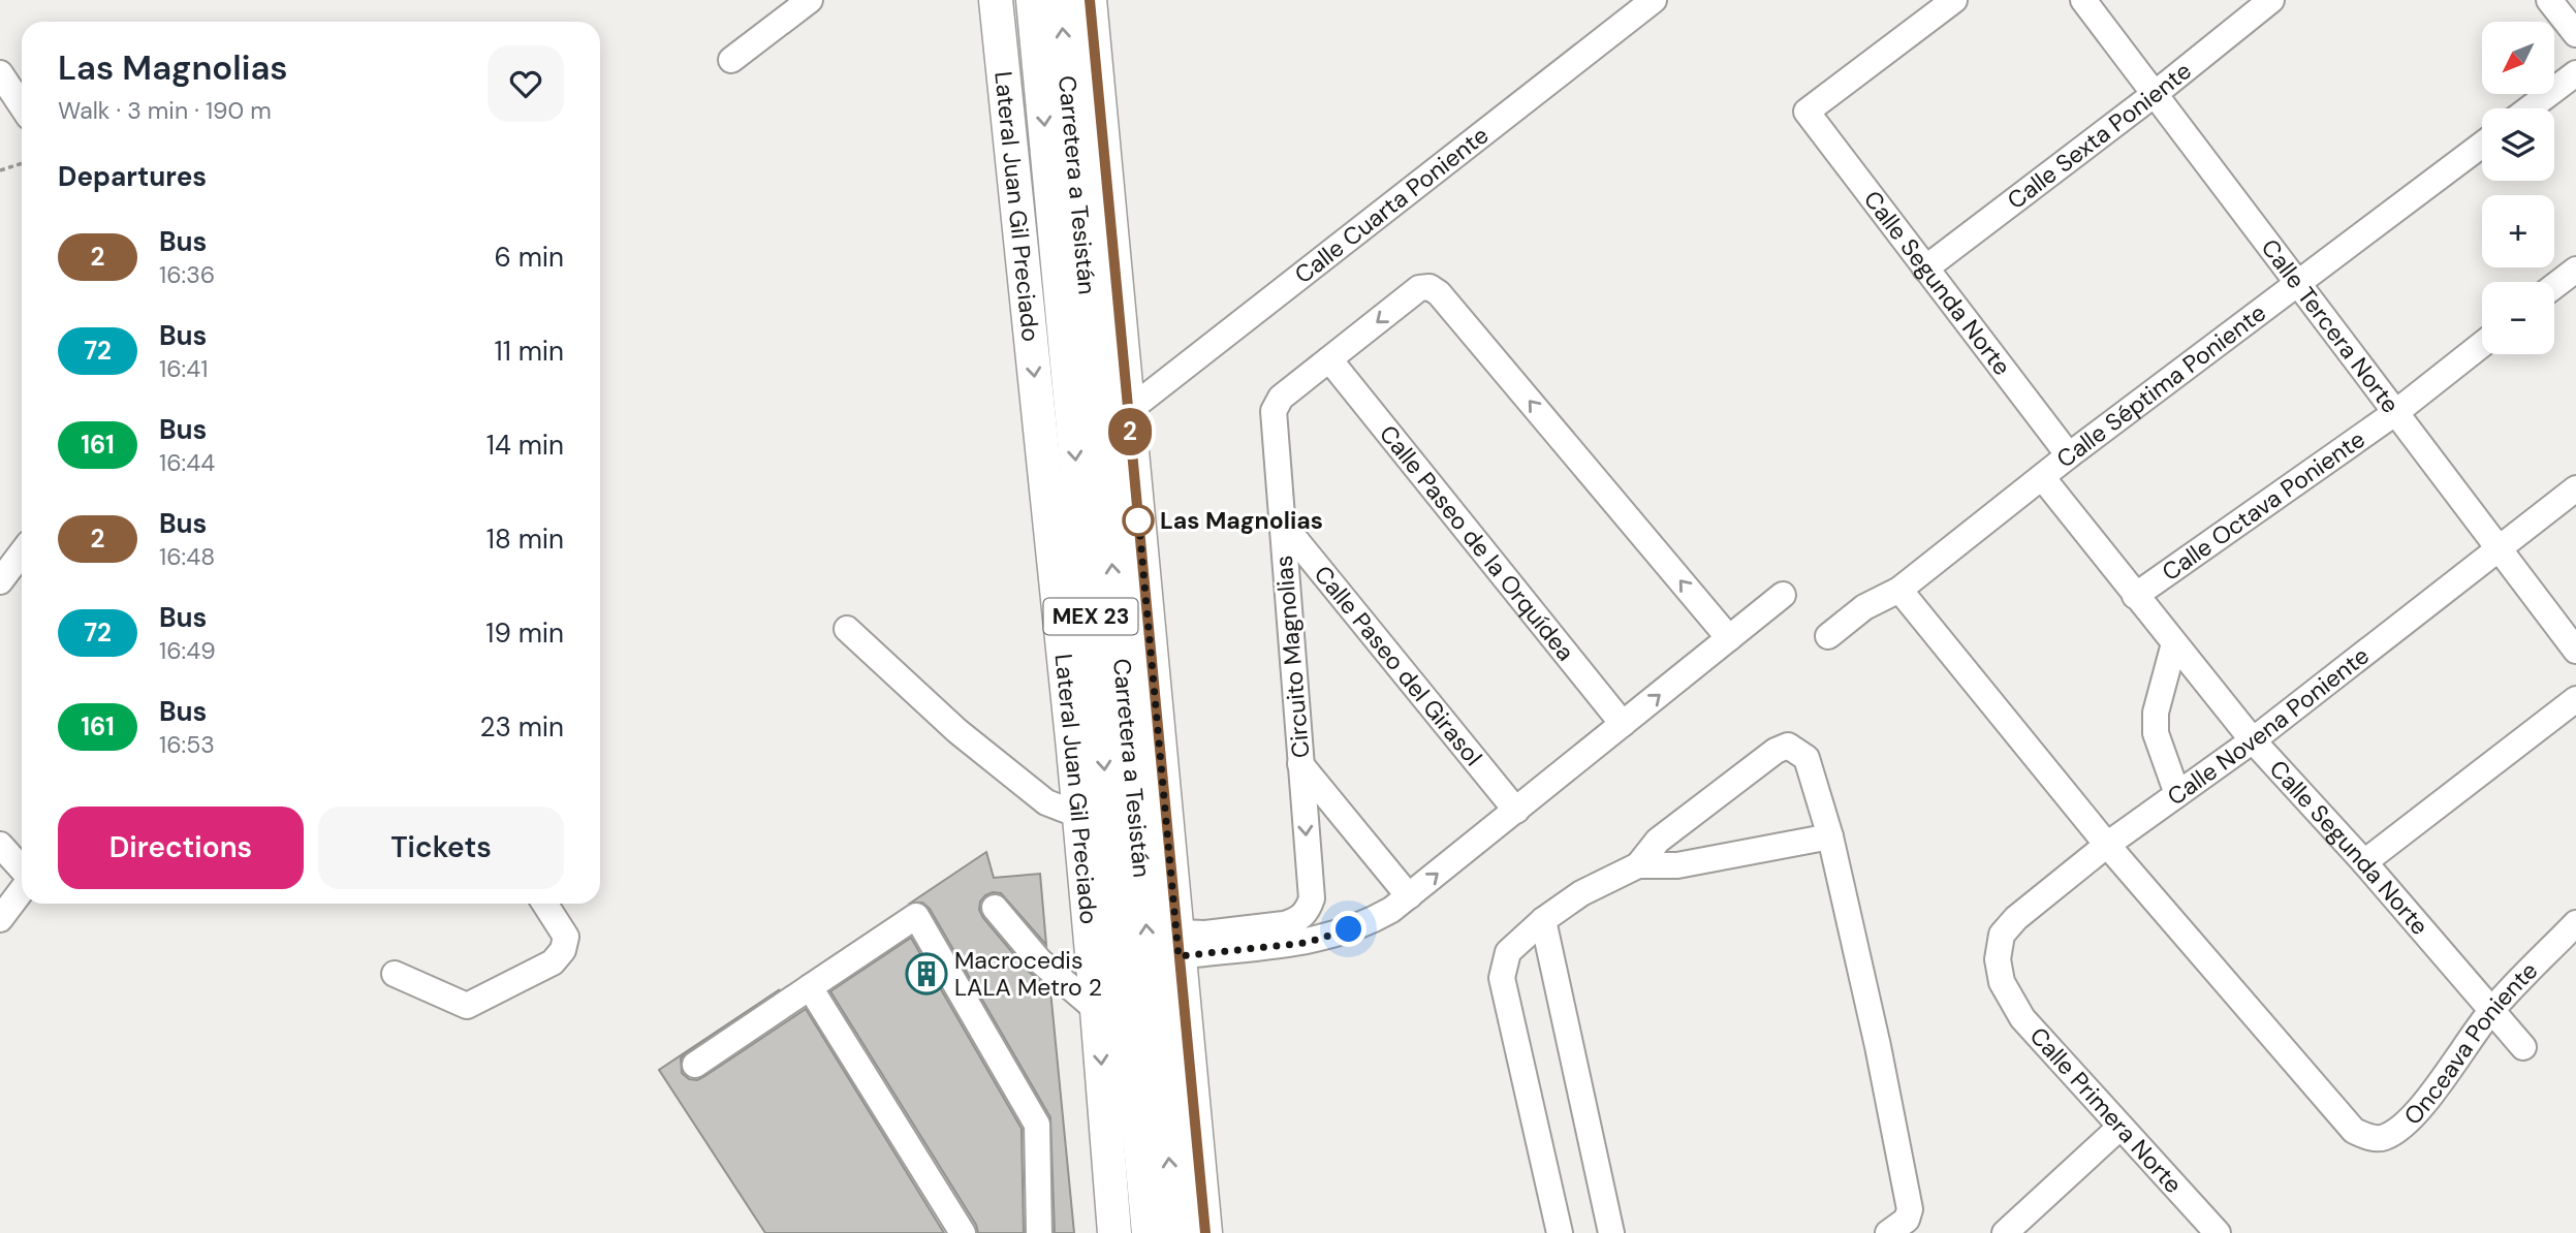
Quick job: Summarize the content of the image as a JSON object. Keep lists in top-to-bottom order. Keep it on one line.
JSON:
{"streets":{"main road":["Carretera a Tesistán","Lateral Juan Gil Preciado","MEX 23"],"street":["Calle Sexta Poniente","Calle Cuarta Poniente","Calle Segunda Norte","Calle Tercera Norte","Calle Séptima Poniente","Calle Octava Poniente","Calle Paseo de la Orquídea","Circuito Magnolias","Calle Paseo del Girasol","Calle Novena Poniente","Onceava Poniente","Calle Primera Norte"]},"crossings":[["Calle Sexta Poniente","Calle Segunda Norte"],["Calle Sexta Poniente","Calle Tercera Norte"],["Calle Segunda Norte","Calle Séptima Poniente"],["Calle Segunda Norte","Calle Octava Poniente"],["Calle Segunda Norte","Calle Novena Poniente"],["Calle Segunda Norte","Onceava Poniente"],["Calle Tercera Norte","Calle Séptima Poniente"],["Calle Tercera Norte","Calle Octava Poniente"],["Calle Tercera Norte","Calle Novena Poniente"],["Calle Paseo de la Orquídea","Circuito Magnolias"],["Circuito Magnolias","Calle Paseo del Girasol"],["Calle Novena Poniente","Onceava Poniente"],["Calle Novena Poniente","Calle Primera Norte"]],"places":{"other":["Las Magnolias"],"building":["Macrocedis LALA Metro 2"]},"lines":["bus line 2"],"north":"bottom left","page":{"on_map":"2","map_buttons":["+","−"],"heading":[["Las Magnolias","Walk · 3 min · 190 m"],"Departures"],"list":[{"mark":"2","name":"Bus","note":"16:36","value":"6 min"},{"mark":"72","name":"Bus","note":"16:41","value":"11 min"},{"mark":"161","name":"Bus","note":"16:44","value":"14 min"},{"mark":"2","name":"Bus","note":"16:48","value":"18 min"},{"mark":"72","name":"Bus","note":"16:49","value":"19 min"},{"mark":"161","name":"Bus","note":"16:53","value":"23 min"}],"buttons":["Directions","Tickets"]}}
